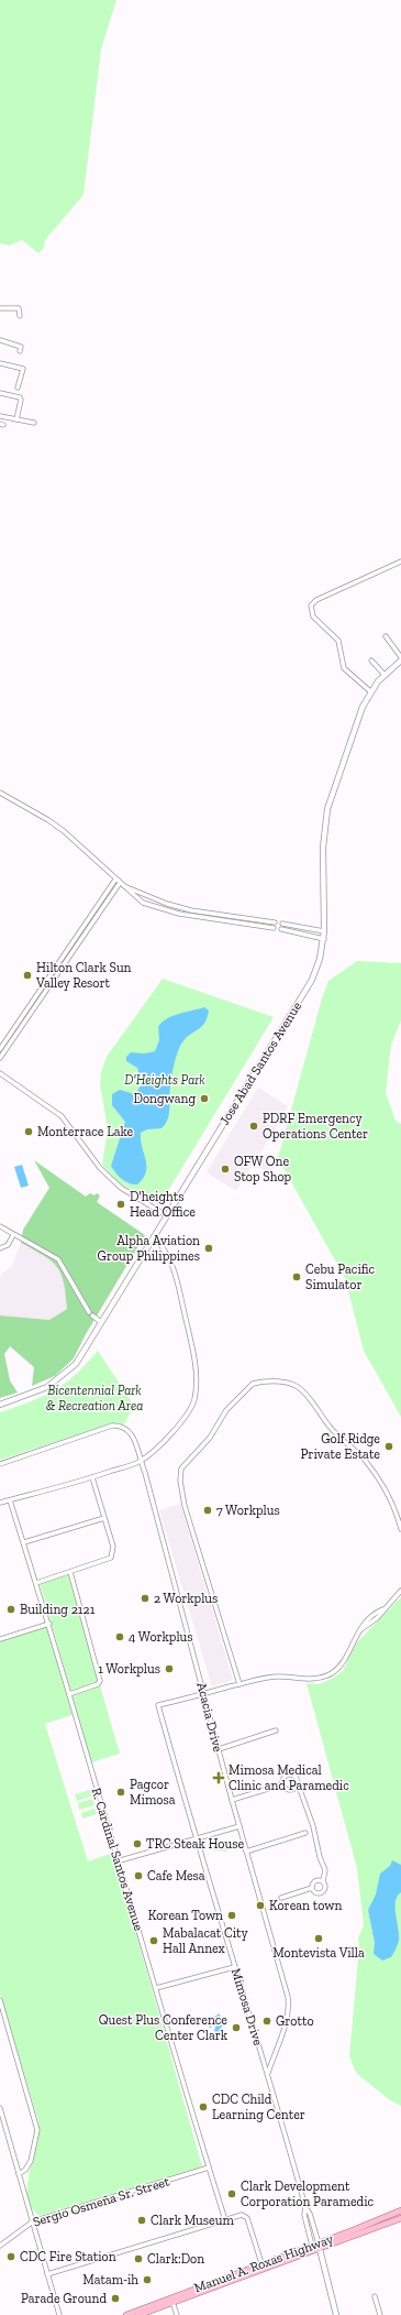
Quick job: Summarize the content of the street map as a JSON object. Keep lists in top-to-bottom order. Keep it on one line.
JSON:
{"streets":{"main road":["Jose Abad Santos Avenue","Manuel A. Roxas Highway"],"street":["Acacia Drive","R. Cardinal Santos Avenue","Mimosa Drive","Sergio Osmeña Sr. Street"]},"crossings":[["Acacia Drive","Mimosa Drive"],["R. Cardinal Santos Avenue","Sergio Osmeña Sr. Street"],["Mimosa Drive","Manuel A. Roxas Highway"]],"parks":["D'Heights Park","Bicentennial Park & Recreation Area"],"places":{"other":["Hilton Clark Sun Valley Resort","Dongwang","PDRF Emergency Operations Center","Monterrace Lake","OFW One Stop Shop","D'heights Head Office","Alpha Aviation Group Philippines","Cebu Pacific Simulator","Golf Ridge Private Estate","7 Workplus","2 Workplus","Building 2121","4 Workplus","1 Workplus","Pagcor Mimosa","TRC Steak House","Cafe Mesa","Korean town","Korean Town","Montevista Villa","Mabalacat City Hall Annex","Grotto","Quest Plus Conference Center Clark","CDC Child Learning Center","Clark Development Corporation Paramedic","Clark Museum","CDC Fire Station","Clark:Don","Matam-ih","Parade Ground"],"health":["Mimosa Medical Clinic and Paramedic"]}}
